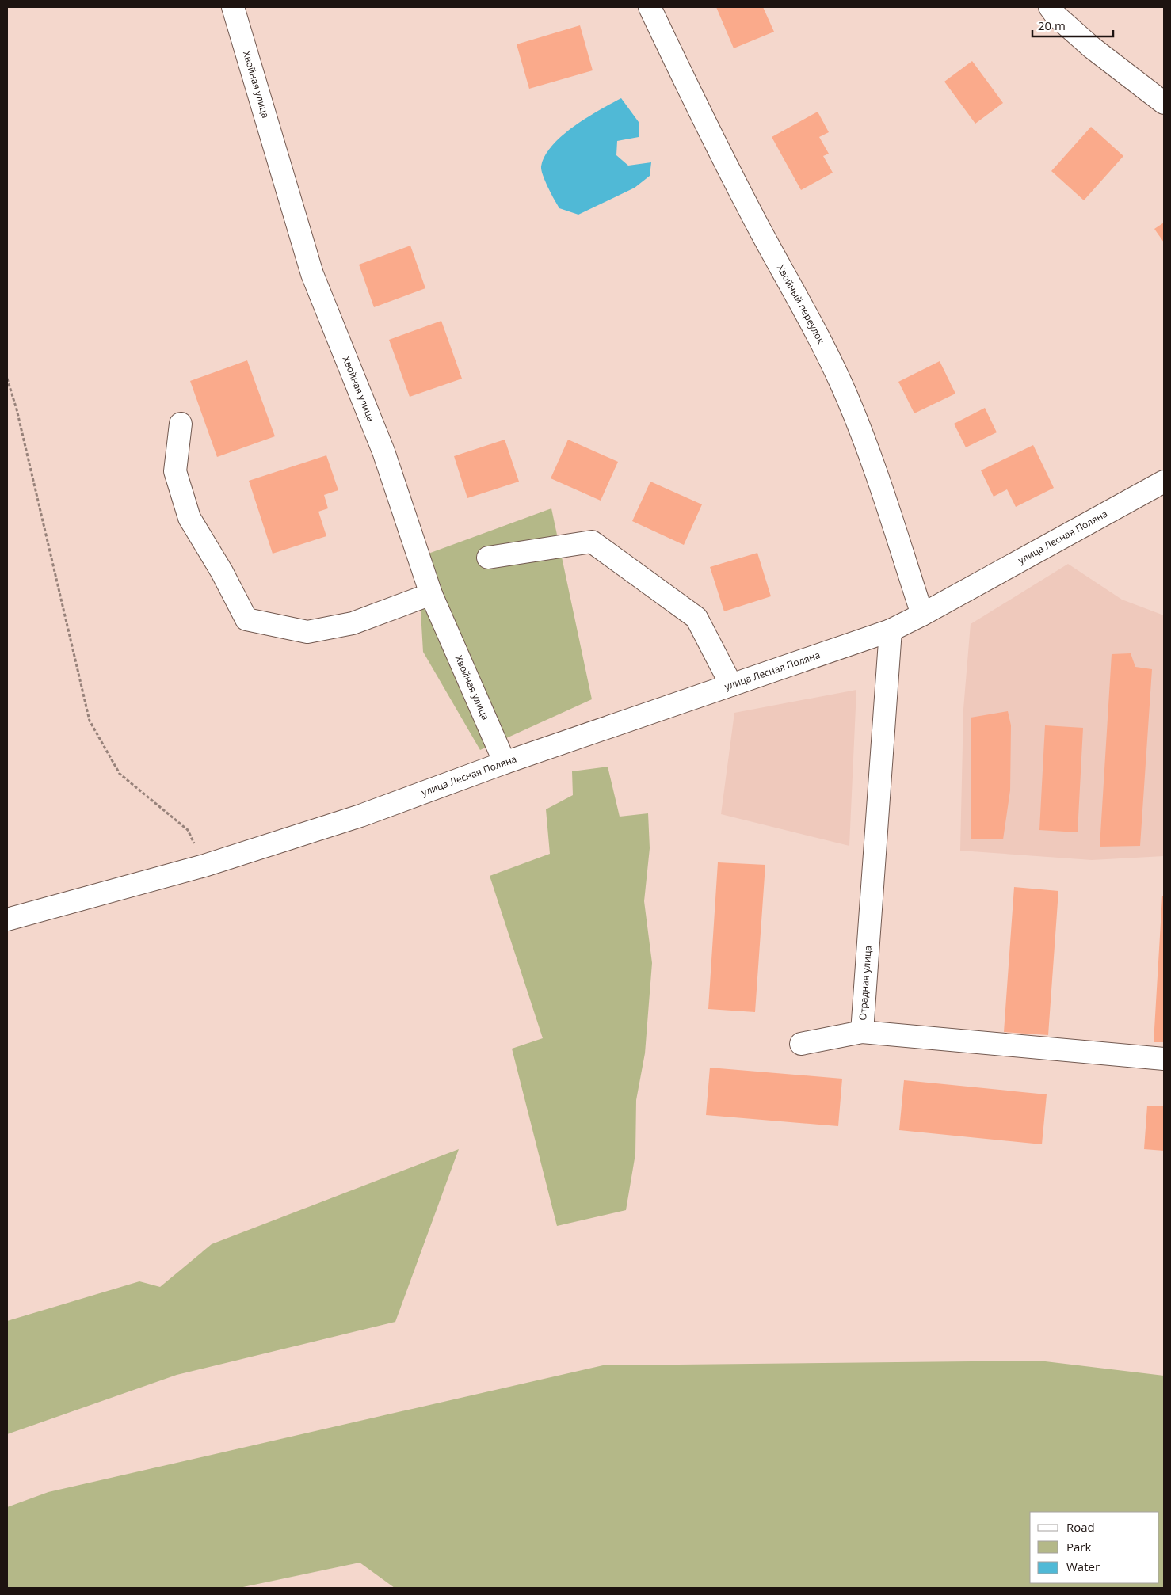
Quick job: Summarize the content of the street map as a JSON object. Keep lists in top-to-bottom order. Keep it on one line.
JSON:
{"streets":{"street":["Хвойная улица","Хвойный переулок","улица Лесная Поляна","Отрадная улица"]},"crossings":[["Хвойная улица","улица Лесная Поляна"],["Хвойный переулок","улица Лесная Поляна"],["улица Лесная Поляна","Отрадная улица"]],"legend":["Road","Park","Water"],"scale_bar":"20 m"}
